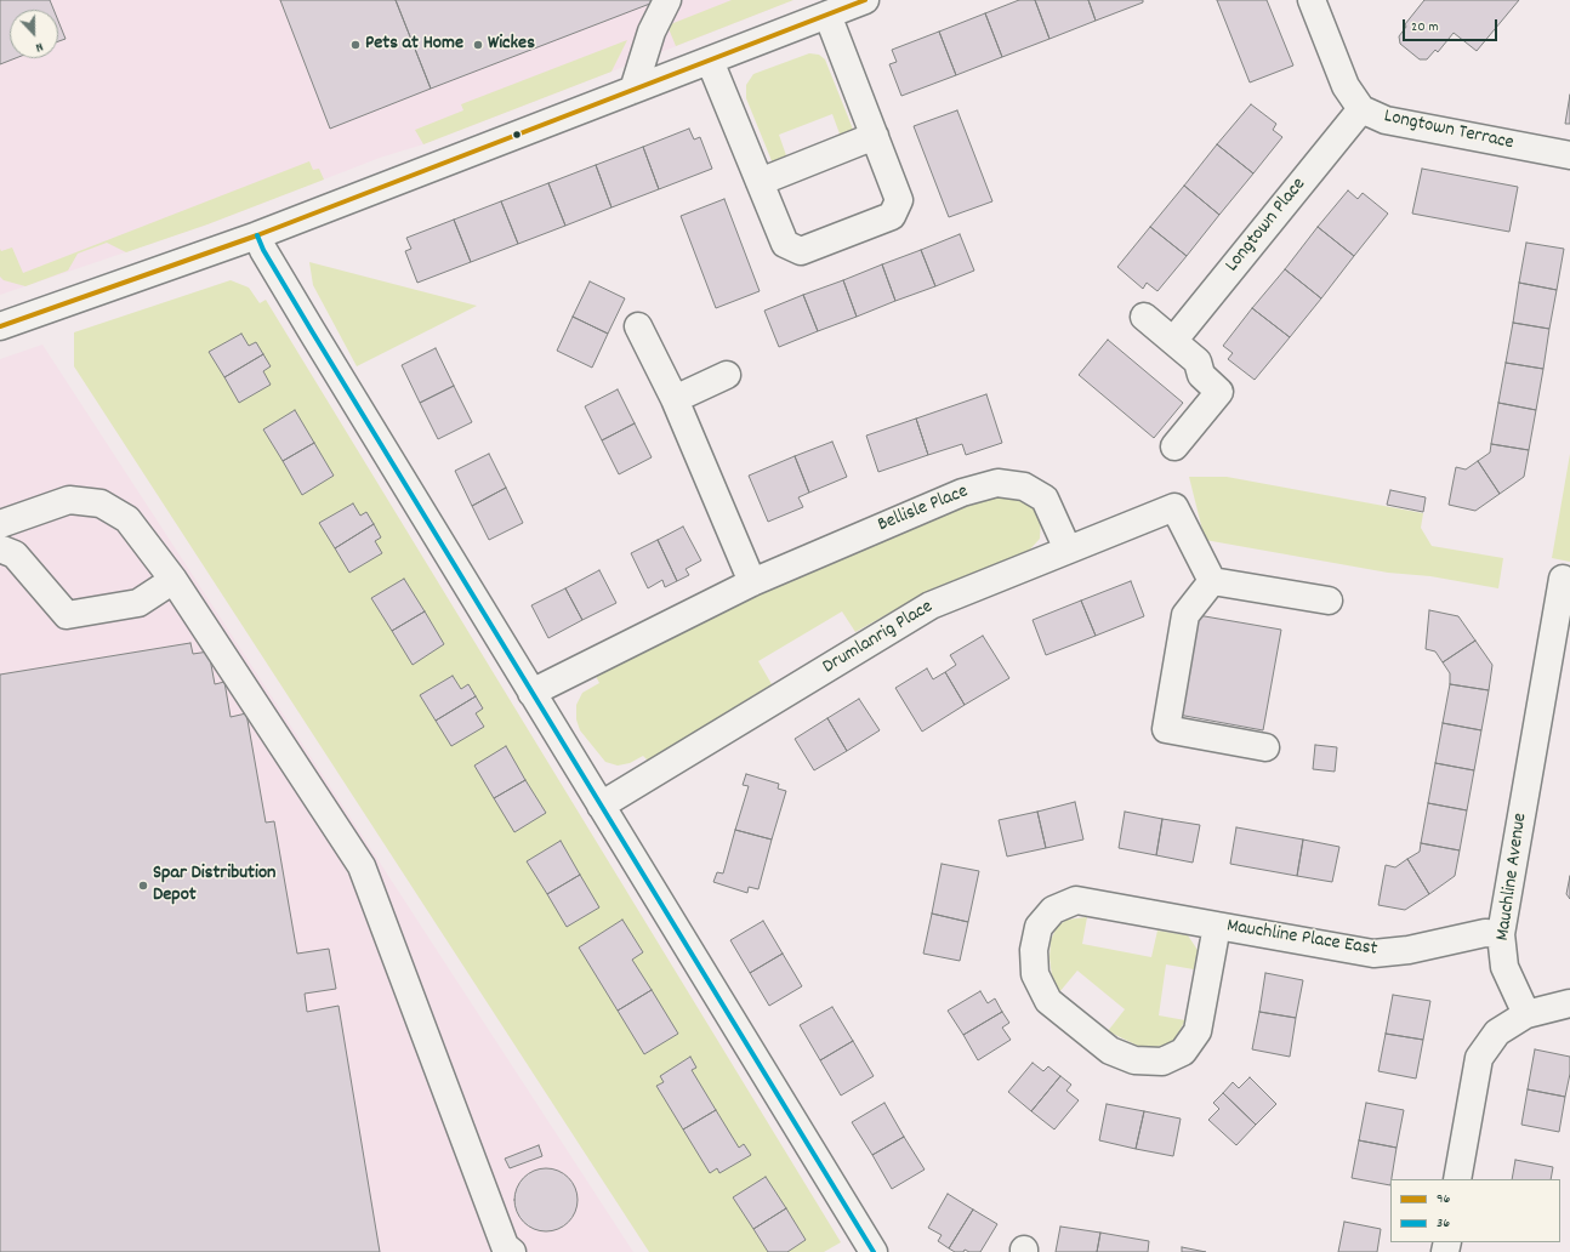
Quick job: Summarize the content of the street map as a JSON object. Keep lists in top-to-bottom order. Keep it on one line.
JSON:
{"streets":{"street":["Longtown Terrace","Longtown Place","Bellisle Place","Drumlanrig Place","Mauchline Avenue","Mauchline Place East"]},"crossings":[["Longtown Terrace","Longtown Place"],["Bellisle Place","Drumlanrig Place"],["Mauchline Avenue","Mauchline Place East"]],"places":["Pets at Home","Wickes","Spar Distribution Depot"],"lines":["transit line 96","transit line 36"],"legend":["96","36"],"scale_bar":"20 m","north":"bottom"}
